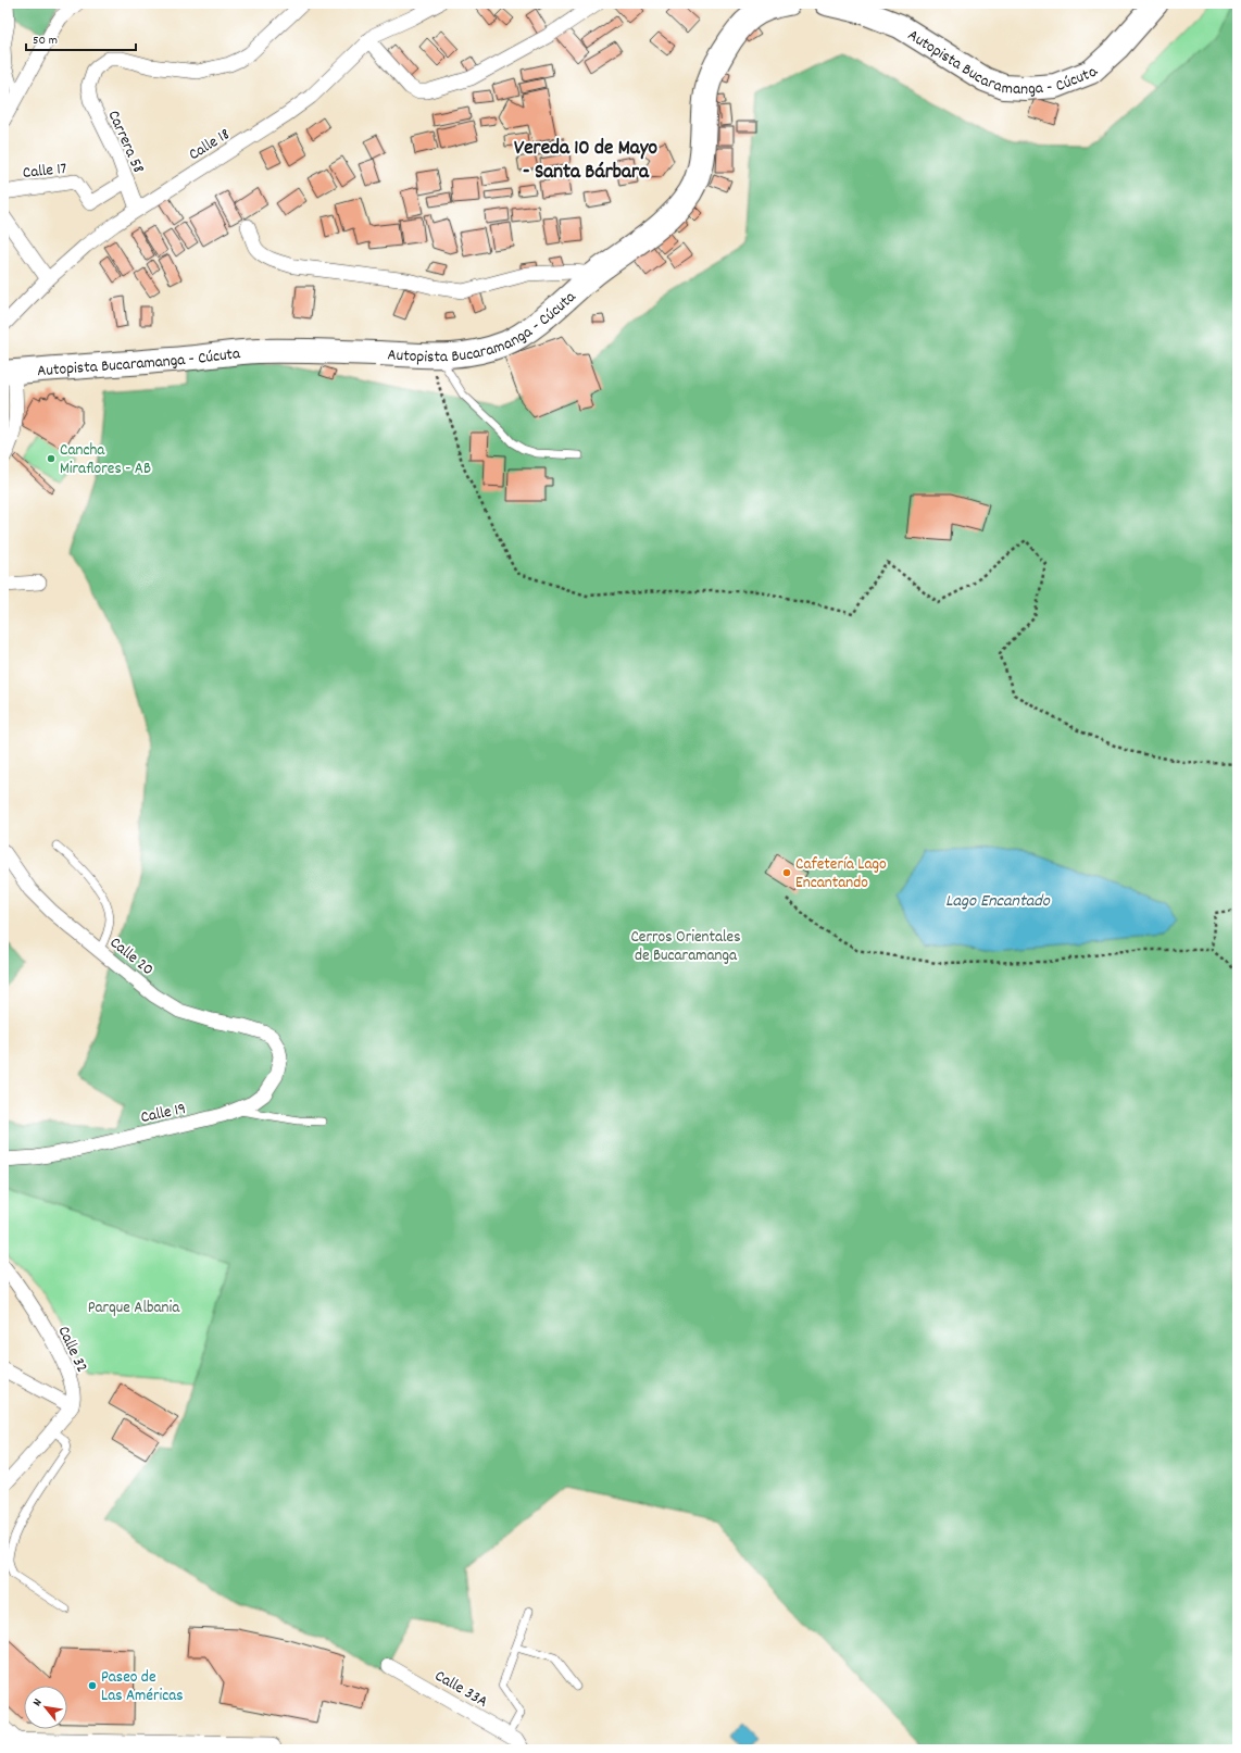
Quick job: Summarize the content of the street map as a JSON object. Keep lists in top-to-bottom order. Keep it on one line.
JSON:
{"streets":{"highway":["Autopista Bucaramanga - Cúcuta"],"street":["Carrera 58","Calle 18","Calle 17","Calle 20","Calle 19","Calle 32","Calle 33A"]},"crossings":[["Carrera 58","Calle 18"],["Carrera 58","Calle 17"],["Calle 20","Calle 19"]],"districts":["Vereda 10 de Mayo - Santa Bárbara"],"water":["Lago Encantado"],"parks":["Cerros Orientales de Bucaramanga","Parque Albania"],"places":["Cancha Miraflores - AB","Cafetería Lago Encantando","Paseo de Las Américas"],"scale_bar":"50 m","north":"top left"}
